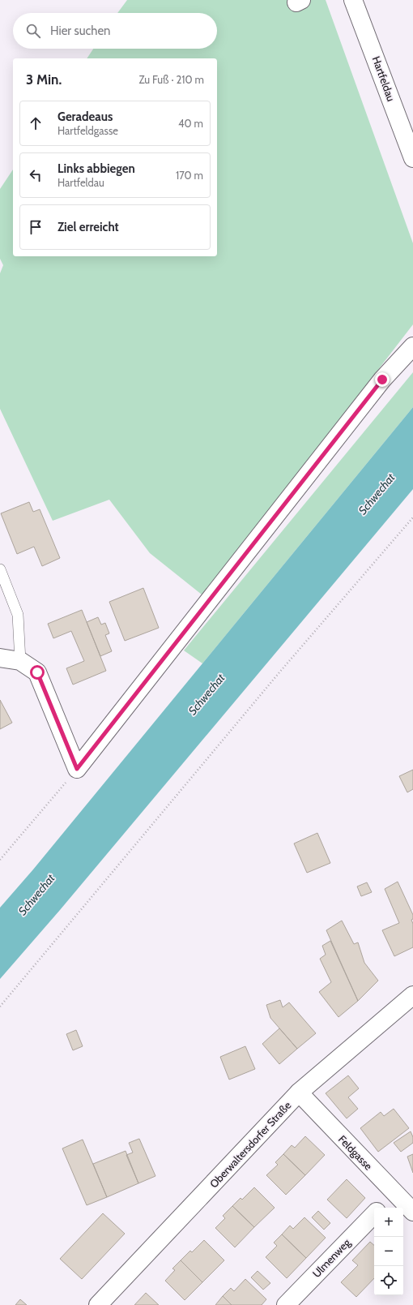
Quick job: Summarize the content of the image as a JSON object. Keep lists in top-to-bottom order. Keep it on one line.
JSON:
{"streets":{"street":["Hartfeldau","Oberwaltersdorfer Straße","Feldgasse","Ulmenweg"]},"crossings":[["Oberwaltersdorfer Straße","Feldgasse"],["Feldgasse","Ulmenweg"]],"water":["Schwechat"],"page":{"search":"Hier suchen","heading":["3 Min.","Zu Fuß · 210 m"],"list":[["Geradeaus","Hartfeldgasse","40 m"],["Links abbiegen","Hartfeldau","170 m"],"Ziel erreicht"],"map_buttons":["+","−"]}}
